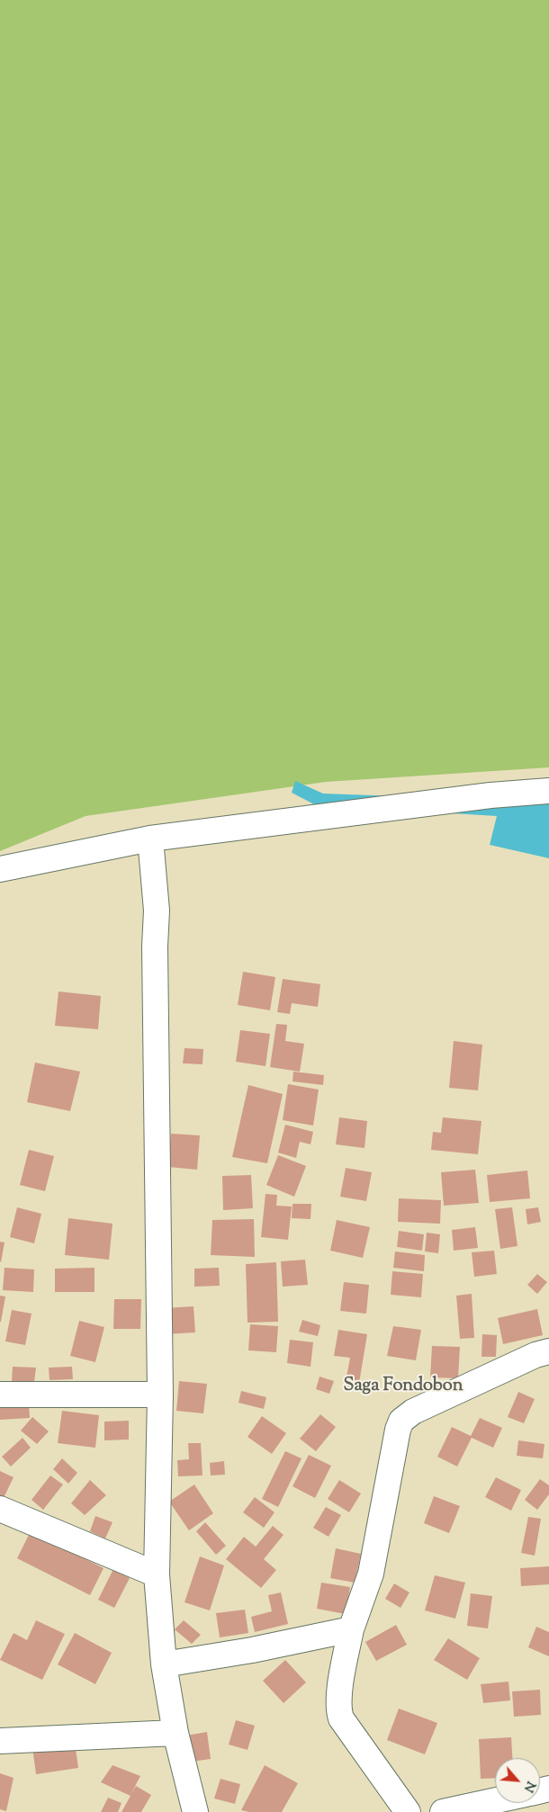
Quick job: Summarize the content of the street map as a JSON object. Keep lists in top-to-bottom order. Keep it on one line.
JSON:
{"districts":["Saga Fondobon"],"north":"bottom right"}
